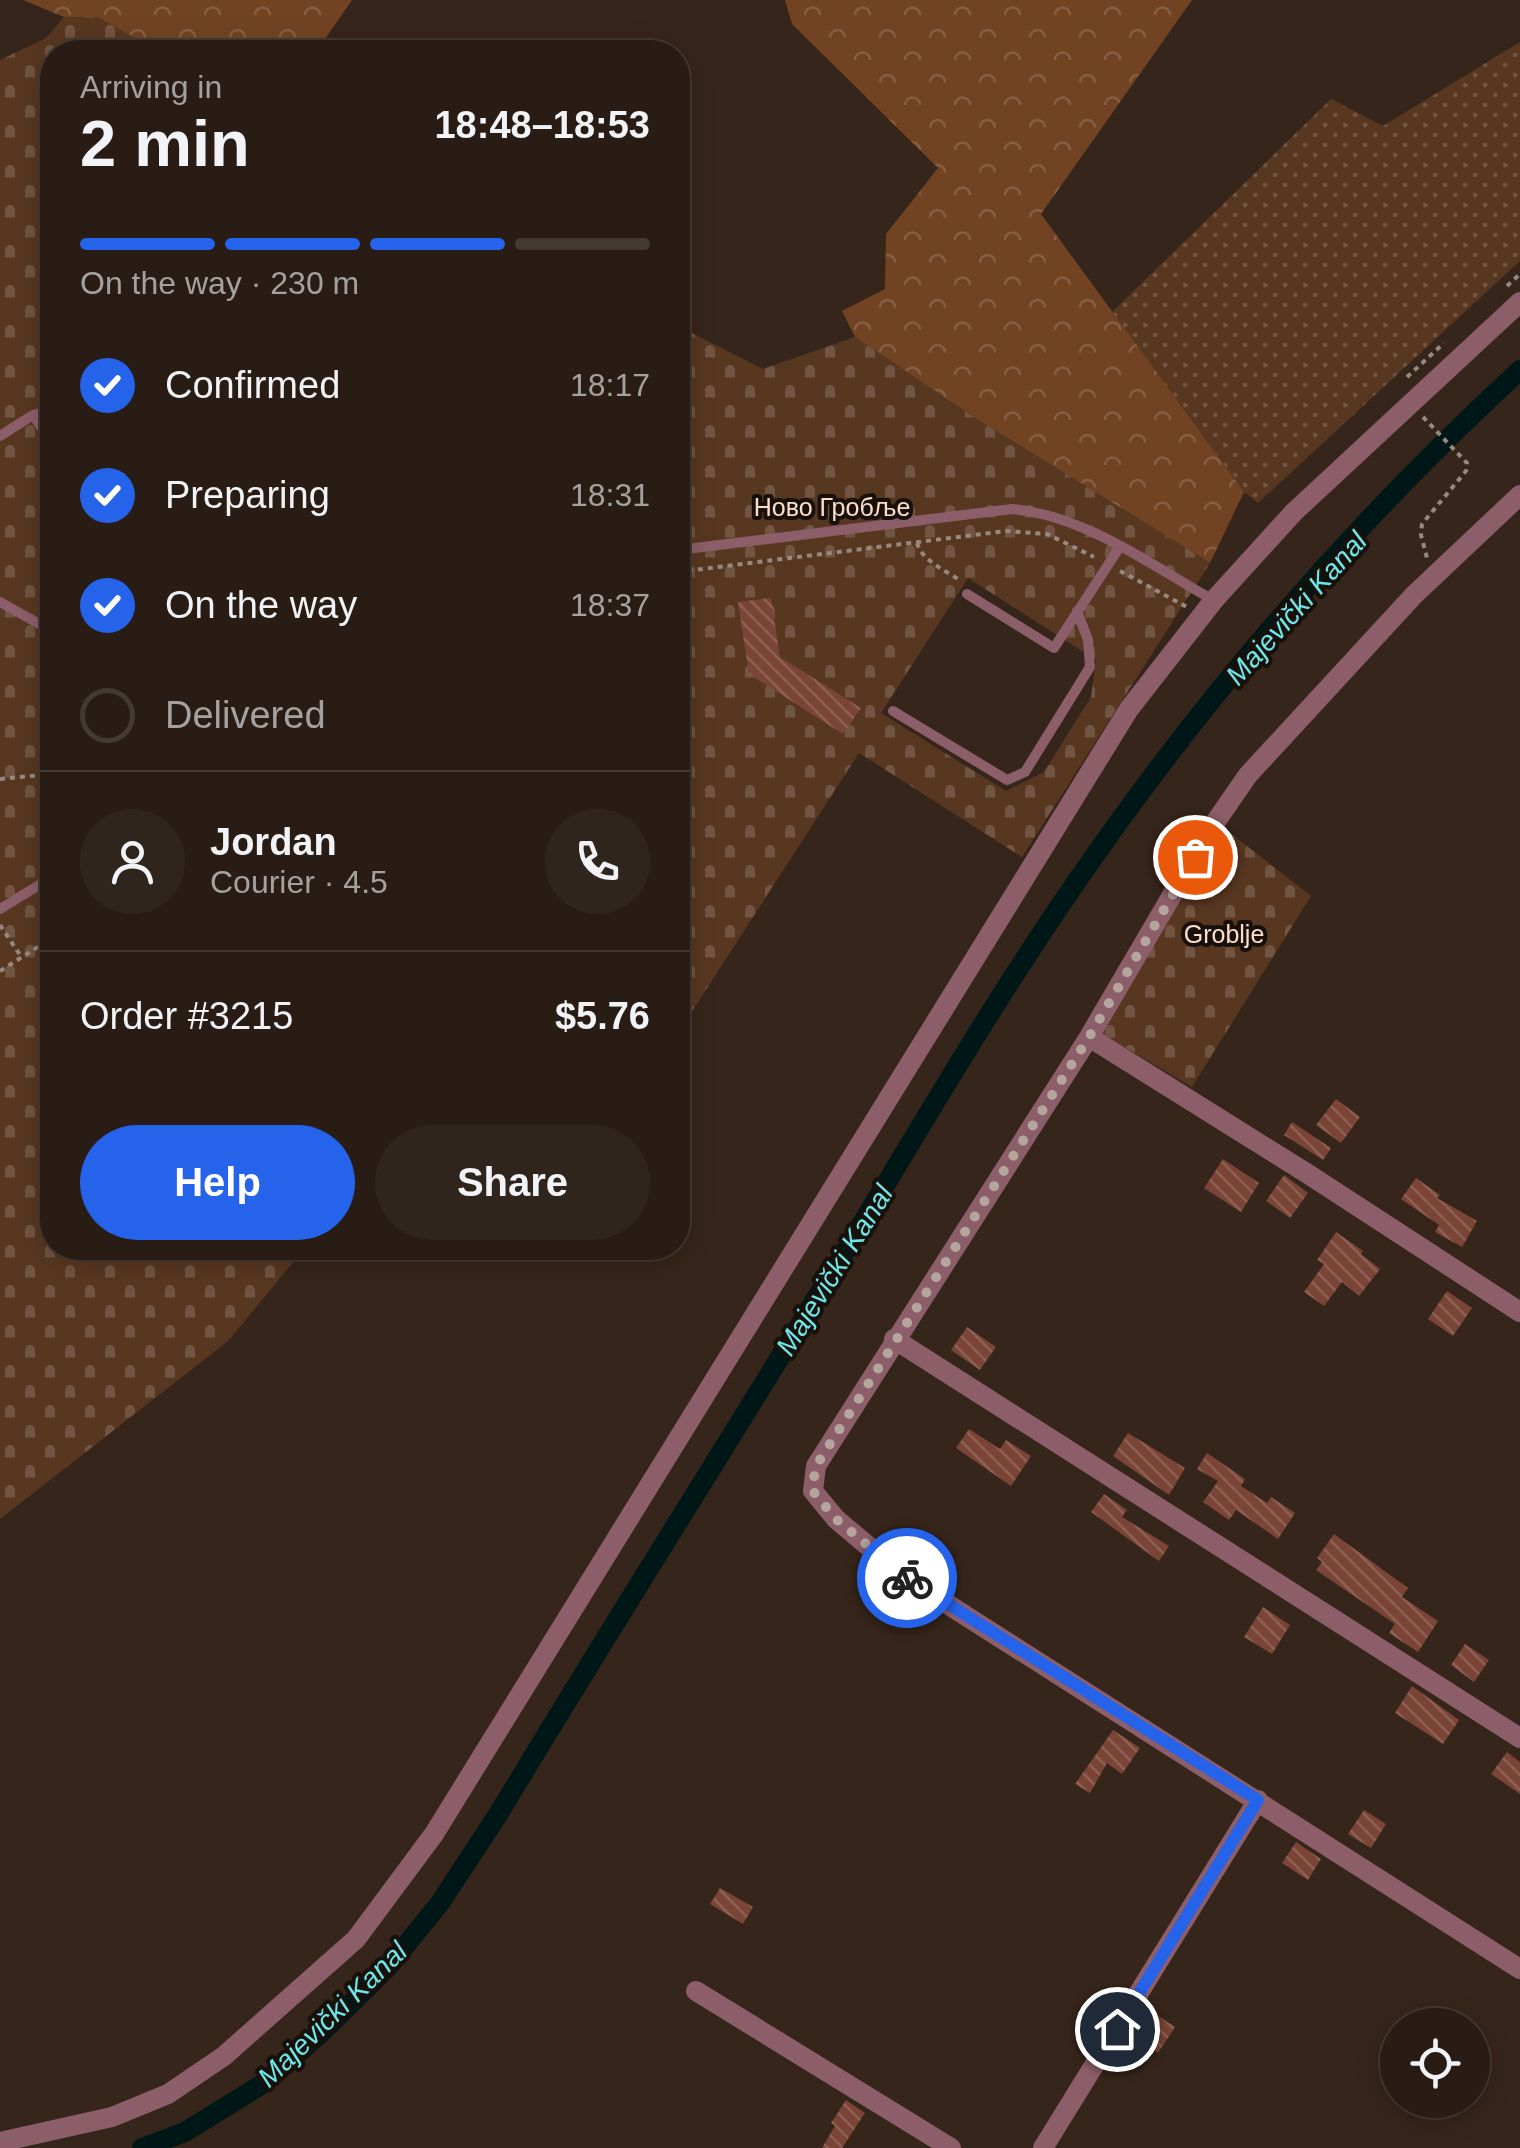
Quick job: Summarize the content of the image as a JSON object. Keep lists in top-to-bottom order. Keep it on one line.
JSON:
{"water":["Majevički Kanal"],"parks":["Ново Гробље","Groblje"],"page":{"heading":["2 min","Arriving in","18:48–18:53"],"panel":["Jordan","Courier · 4.5","Order #3215","$5.76"],"bar":"On the way · 230 m","list":[["Confirmed","18:17"],["Preparing","18:31"],["On the way","18:37"],"Delivered"],"buttons":["Help","Share"]}}
